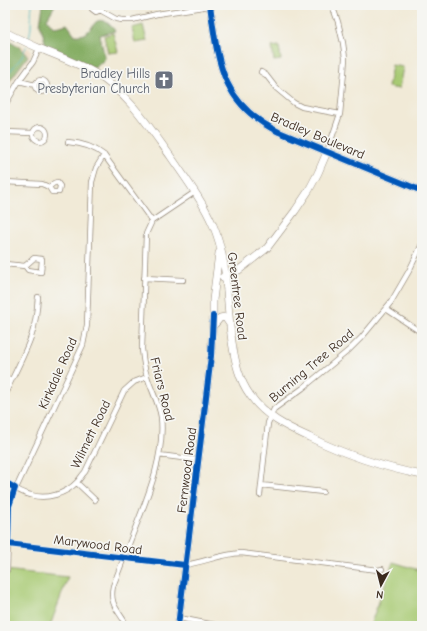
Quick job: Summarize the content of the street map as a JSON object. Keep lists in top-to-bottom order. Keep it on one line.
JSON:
{"streets":{"main road":["Bradley Boulevard","Greentree Road","Fernwood Road"],"street":["Burning Tree Road","Kirkdale Road","Friars Road","Wilmett Road","Marywood Road"]},"crossings":[["Greentree Road","Burning Tree Road"],["Greentree Road","Fernwood Road"],["Kirkdale Road","Wilmett Road"],["Kirkdale Road","Marywood Road"],["Friars Road","Wilmett Road"],["Friars Road","Marywood Road"],["Fernwood Road","Marywood Road"]],"places":{"church":["Bradley Hills Presbyterian Church"]},"north":"bottom"}
